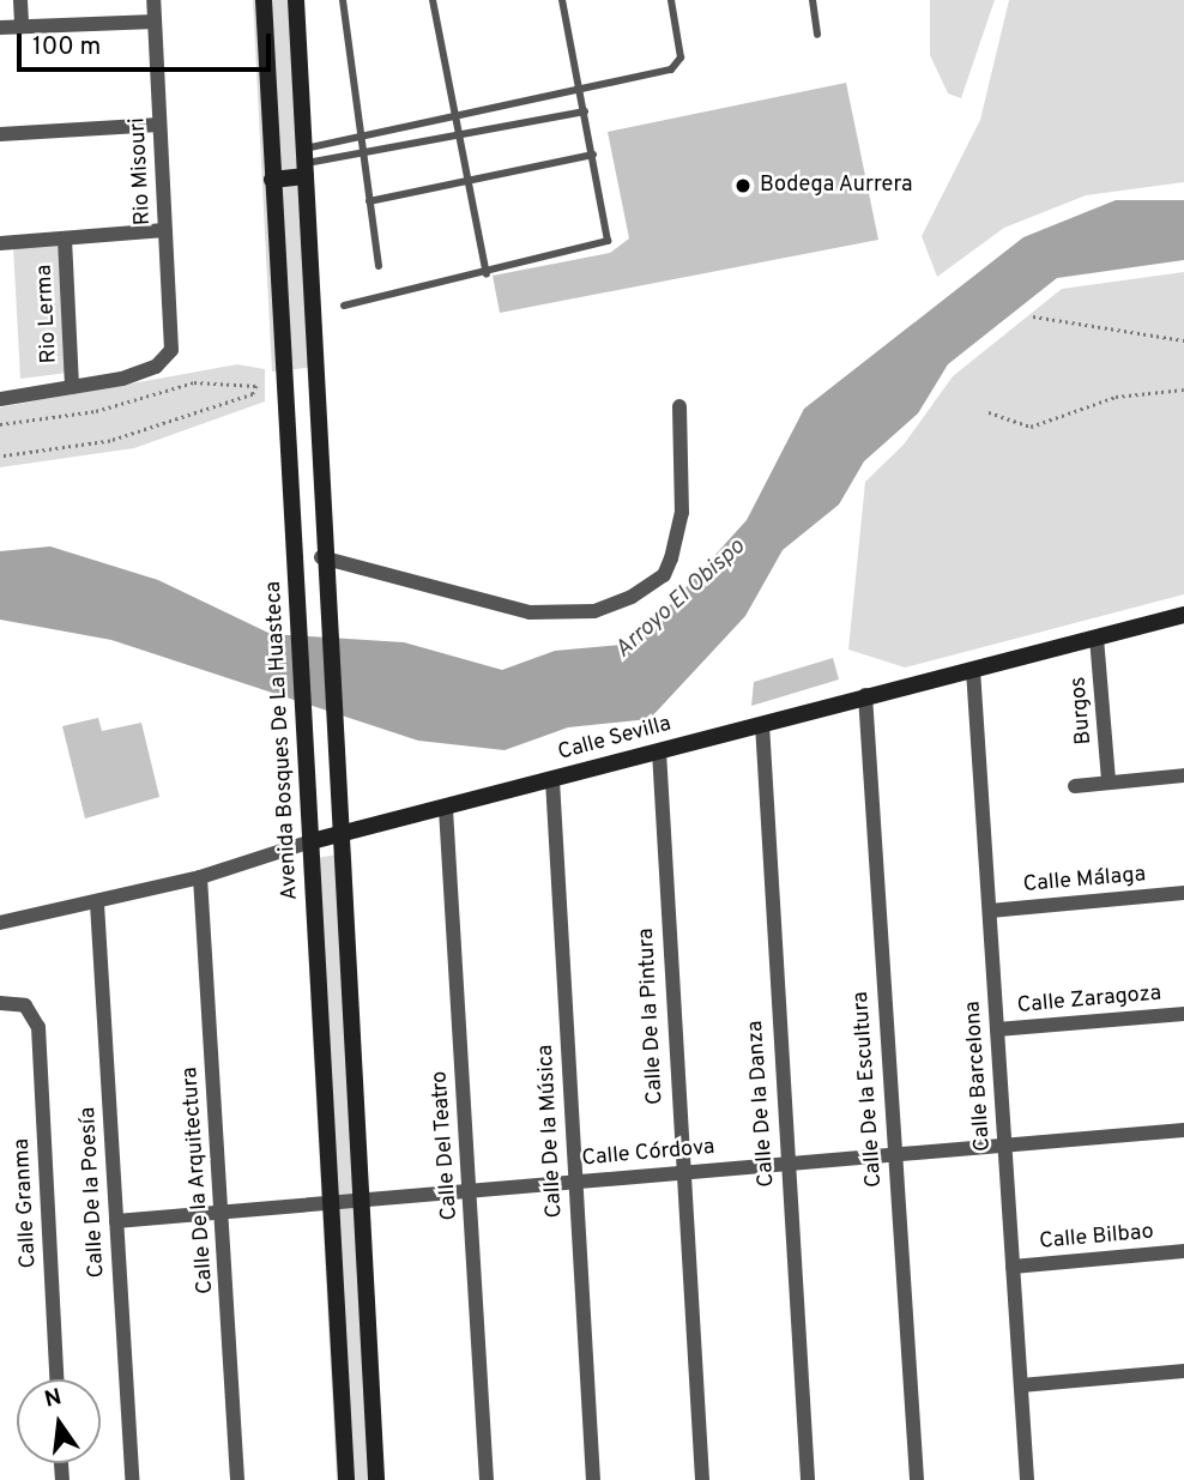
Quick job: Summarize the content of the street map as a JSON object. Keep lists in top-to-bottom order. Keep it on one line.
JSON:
{"streets":{"street":["Rio Misouri","Rio Lerma","Burgos","Calle Sevilla","Avenida Bosques De La Huasteca","Calle Málaga","Calle Zaragoza","Calle De la Pintura","Calle Barcelona","Calle De la Escultura","Calle De la Danza","Calle De la Música","Calle Del Teatro","Calle Córdova","Calle De la Arquitectura","Calle De la Poesía","Calle Granma","Calle Bilbao"]},"crossings":[["Rio Misouri","Rio Lerma"],["Burgos","Calle Sevilla"],["Calle Sevilla","Avenida Bosques De La Huasteca"],["Calle Sevilla","Calle De la Pintura"],["Calle Sevilla","Calle Barcelona"],["Calle Sevilla","Calle De la Escultura"],["Calle Sevilla","Calle De la Danza"],["Calle Sevilla","Calle De la Música"],["Calle Sevilla","Calle Del Teatro"],["Calle Sevilla","Calle De la Arquitectura"],["Calle Sevilla","Calle De la Poesía"],["Avenida Bosques De La Huasteca","Calle Córdova"],["Calle Málaga","Calle Barcelona"],["Calle Zaragoza","Calle Barcelona"],["Calle De la Pintura","Calle Córdova"],["Calle Barcelona","Calle Córdova"],["Calle Barcelona","Calle Bilbao"],["Calle De la Escultura","Calle Córdova"],["Calle De la Danza","Calle Córdova"],["Calle De la Música","Calle Córdova"],["Calle Del Teatro","Calle Córdova"],["Calle Córdova","Calle De la Arquitectura"],["Calle Córdova","Calle De la Poesía"]],"water":["Arroyo El Obispo"],"places":["Bodega Aurrera"],"scale_bar":"100 m","north":"top"}
